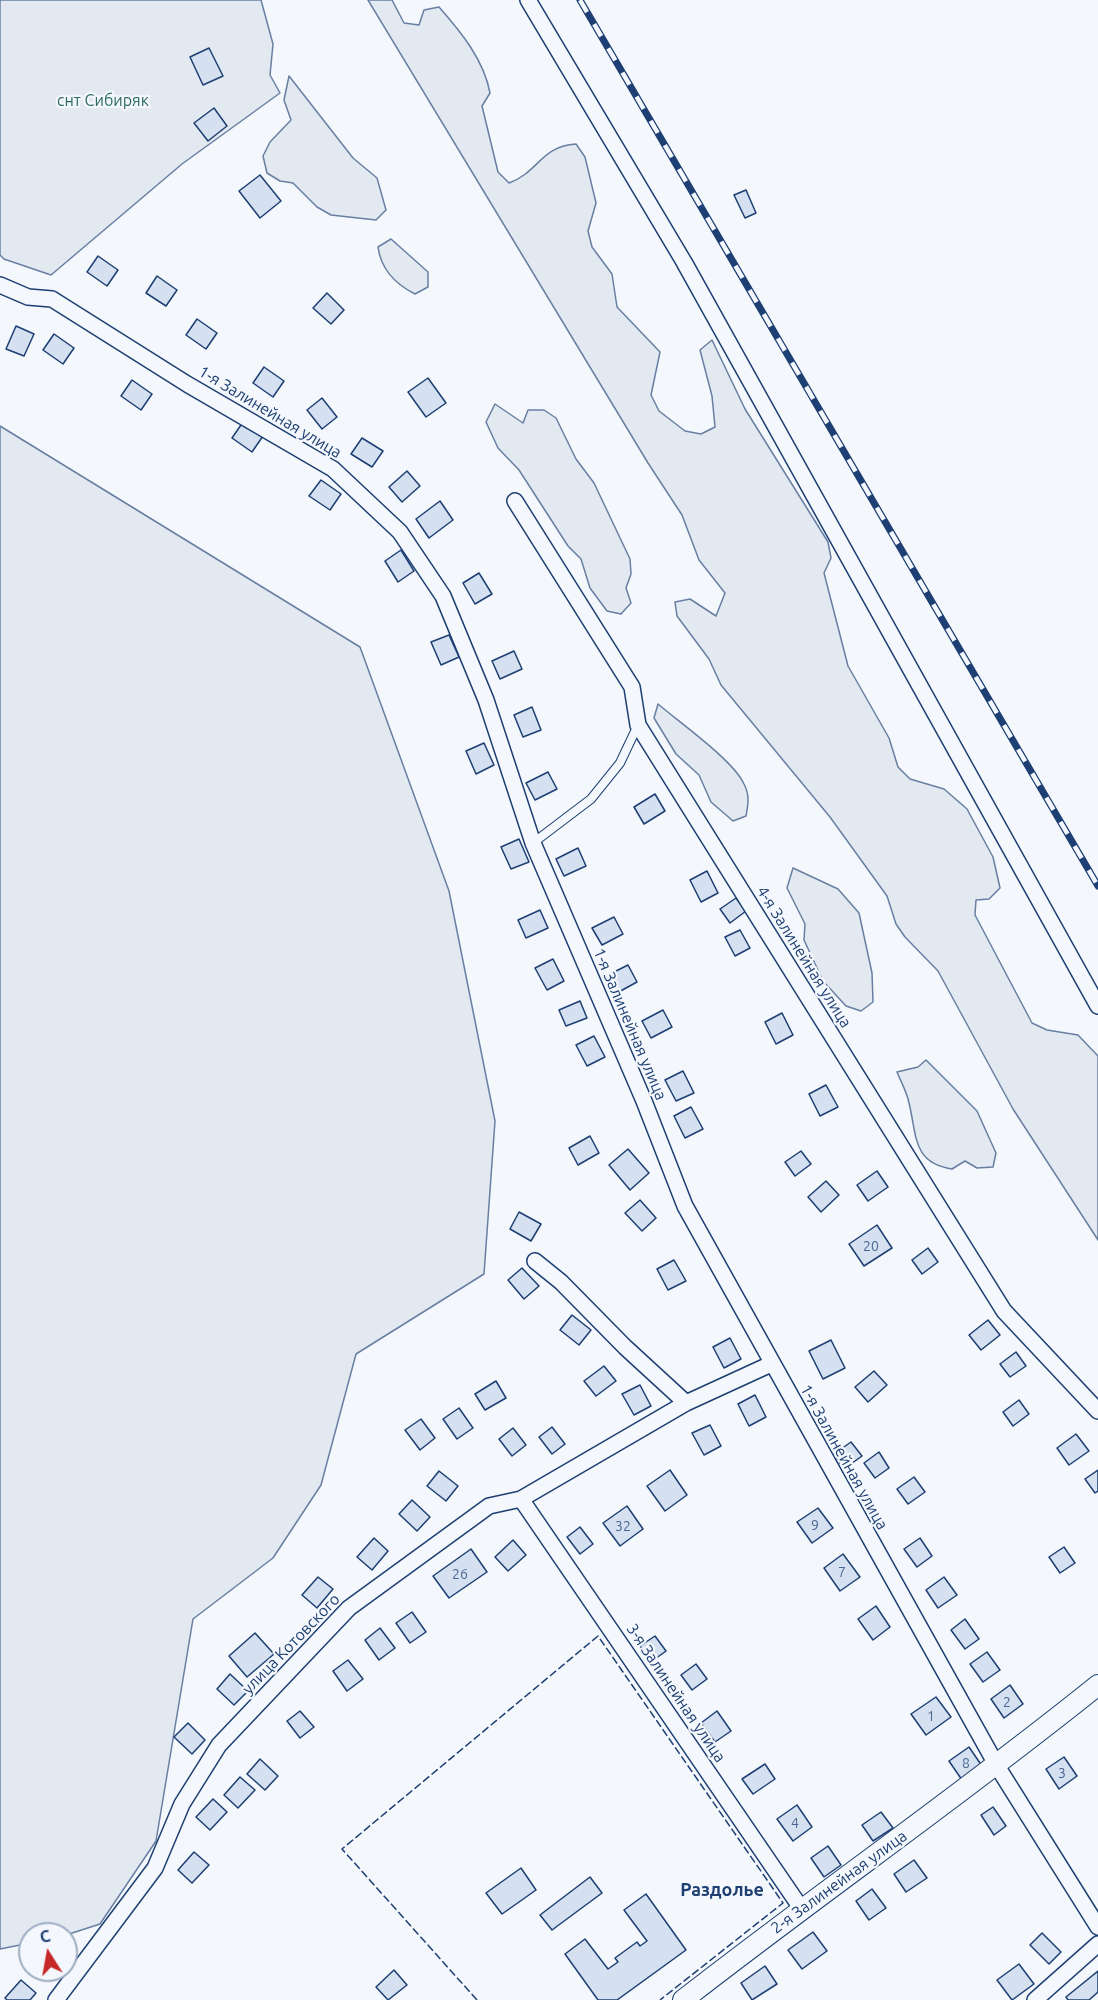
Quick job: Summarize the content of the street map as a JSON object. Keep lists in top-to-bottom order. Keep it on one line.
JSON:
{"streets":{"street":["1-я Залинейная улица","4-я Залинейная улица","улица Котовского","3-я Залинейная улица","2-я Залинейная улица"]},"crossings":[["1-я Залинейная улица","улица Котовского"],["1-я Залинейная улица","2-я Залинейная улица"],["улица Котовского","3-я Залинейная улица"],["3-я Залинейная улица","2-я Залинейная улица"]],"districts":["Раздолье"],"parks":["снт Сибиряк"],"house_numbers":["20","9","32","7","26","2","1","8","3","4"],"north":"top"}
